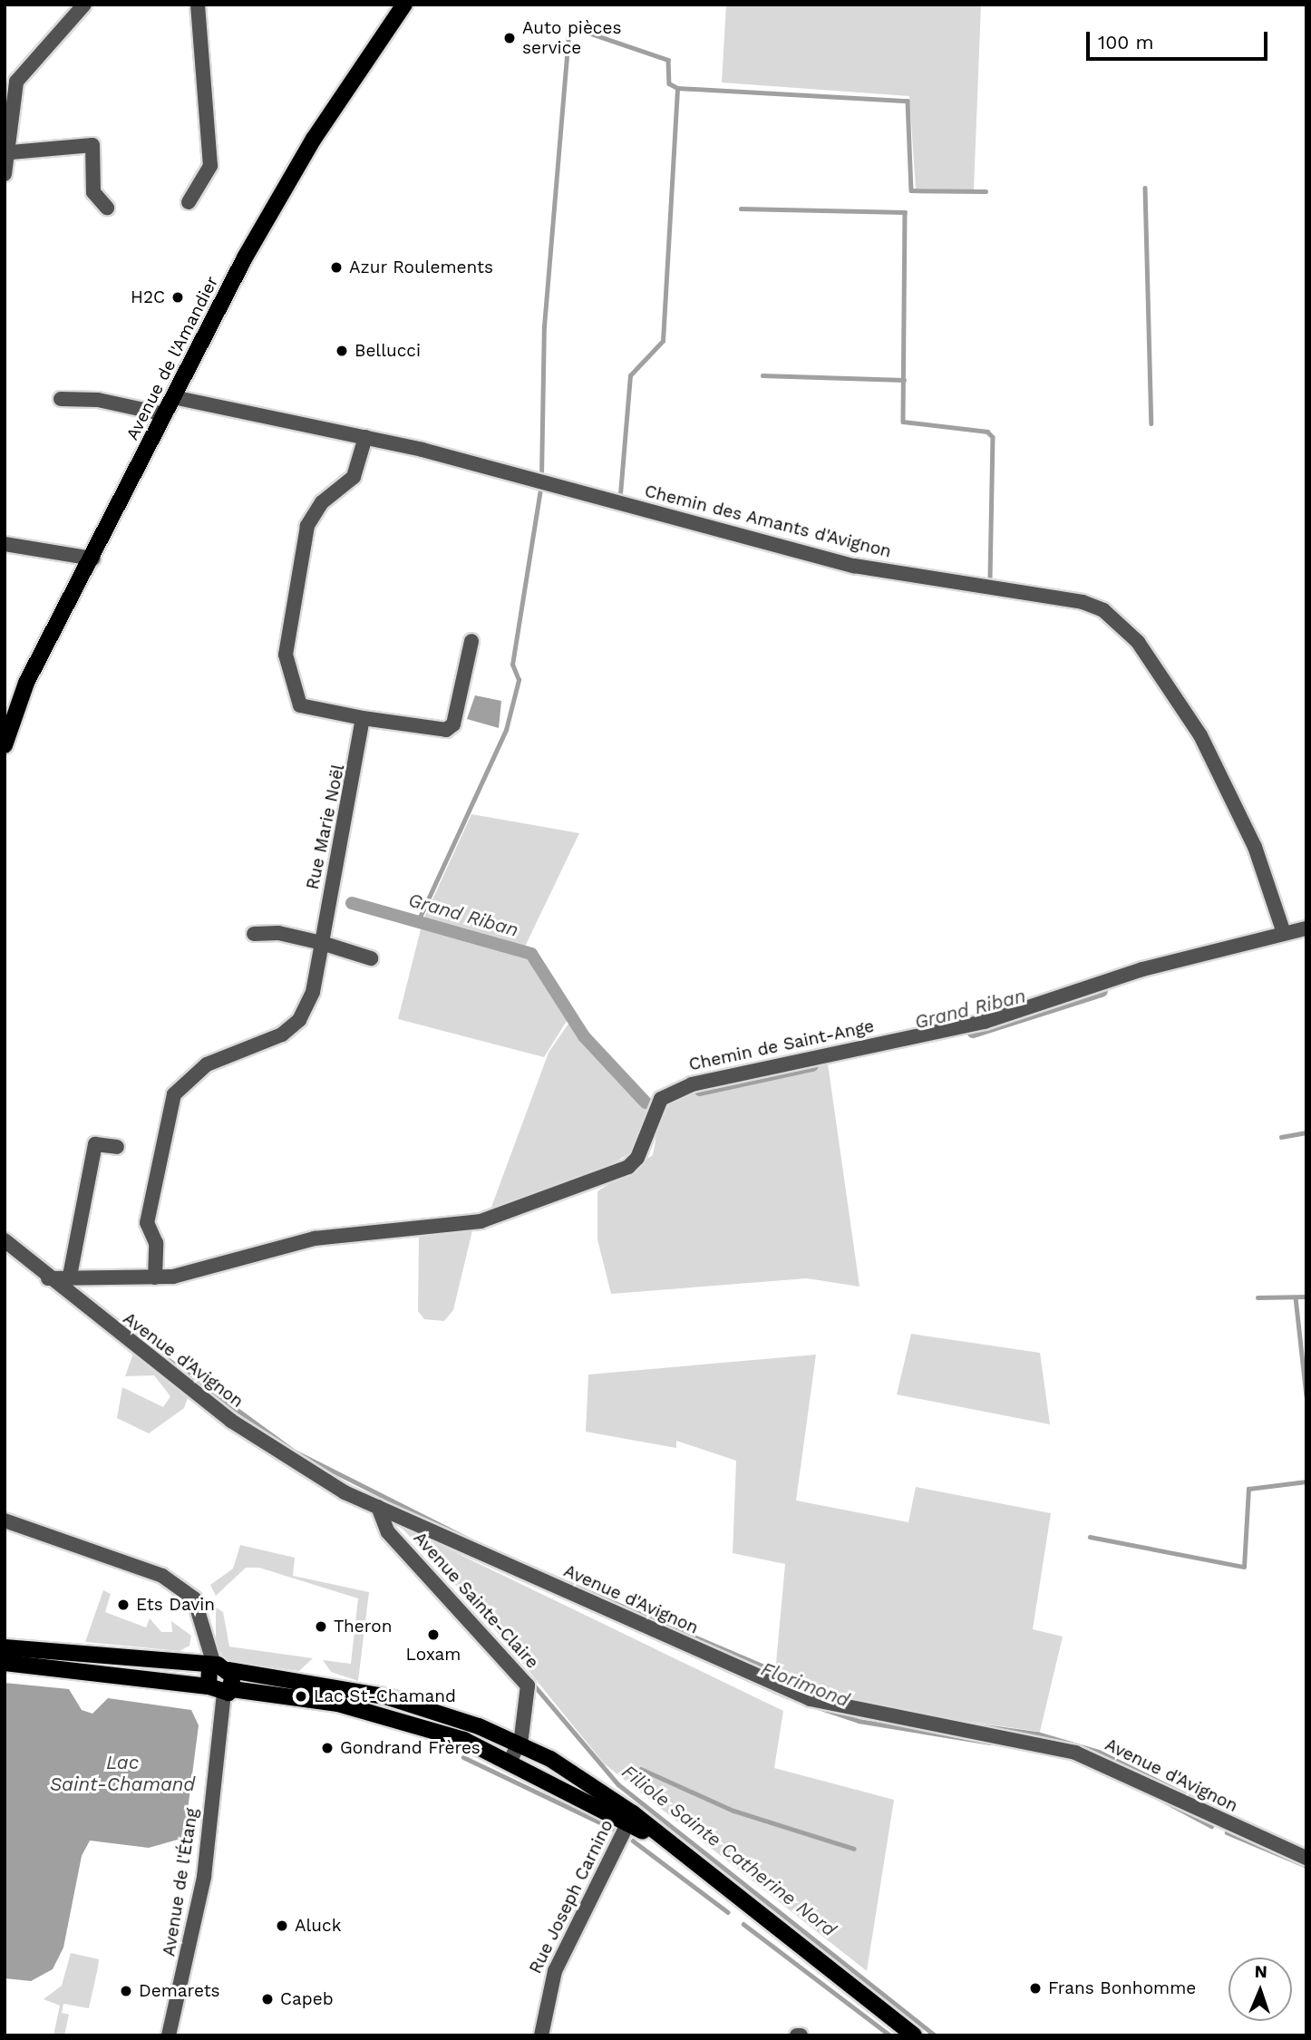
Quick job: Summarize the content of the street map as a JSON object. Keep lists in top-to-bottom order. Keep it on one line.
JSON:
{"streets":{"main road":["Avenue de l'Amandier"],"street":["Chemin des Amants d'Avignon","Rue Marie Noël","Chemin de Saint-Ange","Avenue d'Avignon","Avenue Sainte-Claire","Avenue de l'Étang","Rue Joseph Carnino"]},"crossings":[["Avenue de l'Amandier","Chemin des Amants d'Avignon"],["Chemin des Amants d'Avignon","Chemin de Saint-Ange"],["Rue Marie Noël","Chemin de Saint-Ange"],["Chemin de Saint-Ange","Avenue d'Avignon"],["Avenue d'Avignon","Avenue Sainte-Claire"]],"water":["Grand Riban","Florimond","Lac Saint-Chamand","Filiole Sainte Catherine Nord"],"places":["Auto pièces service","Azur Roulements","H2C","Bellucci","Ets Davin","Theron","Loxam","Lac St-Chamand","Gondrand Frères","Aluck","Frans Bonhomme","Demarets","Capeb"],"scale_bar":"100 m","north":"top"}
